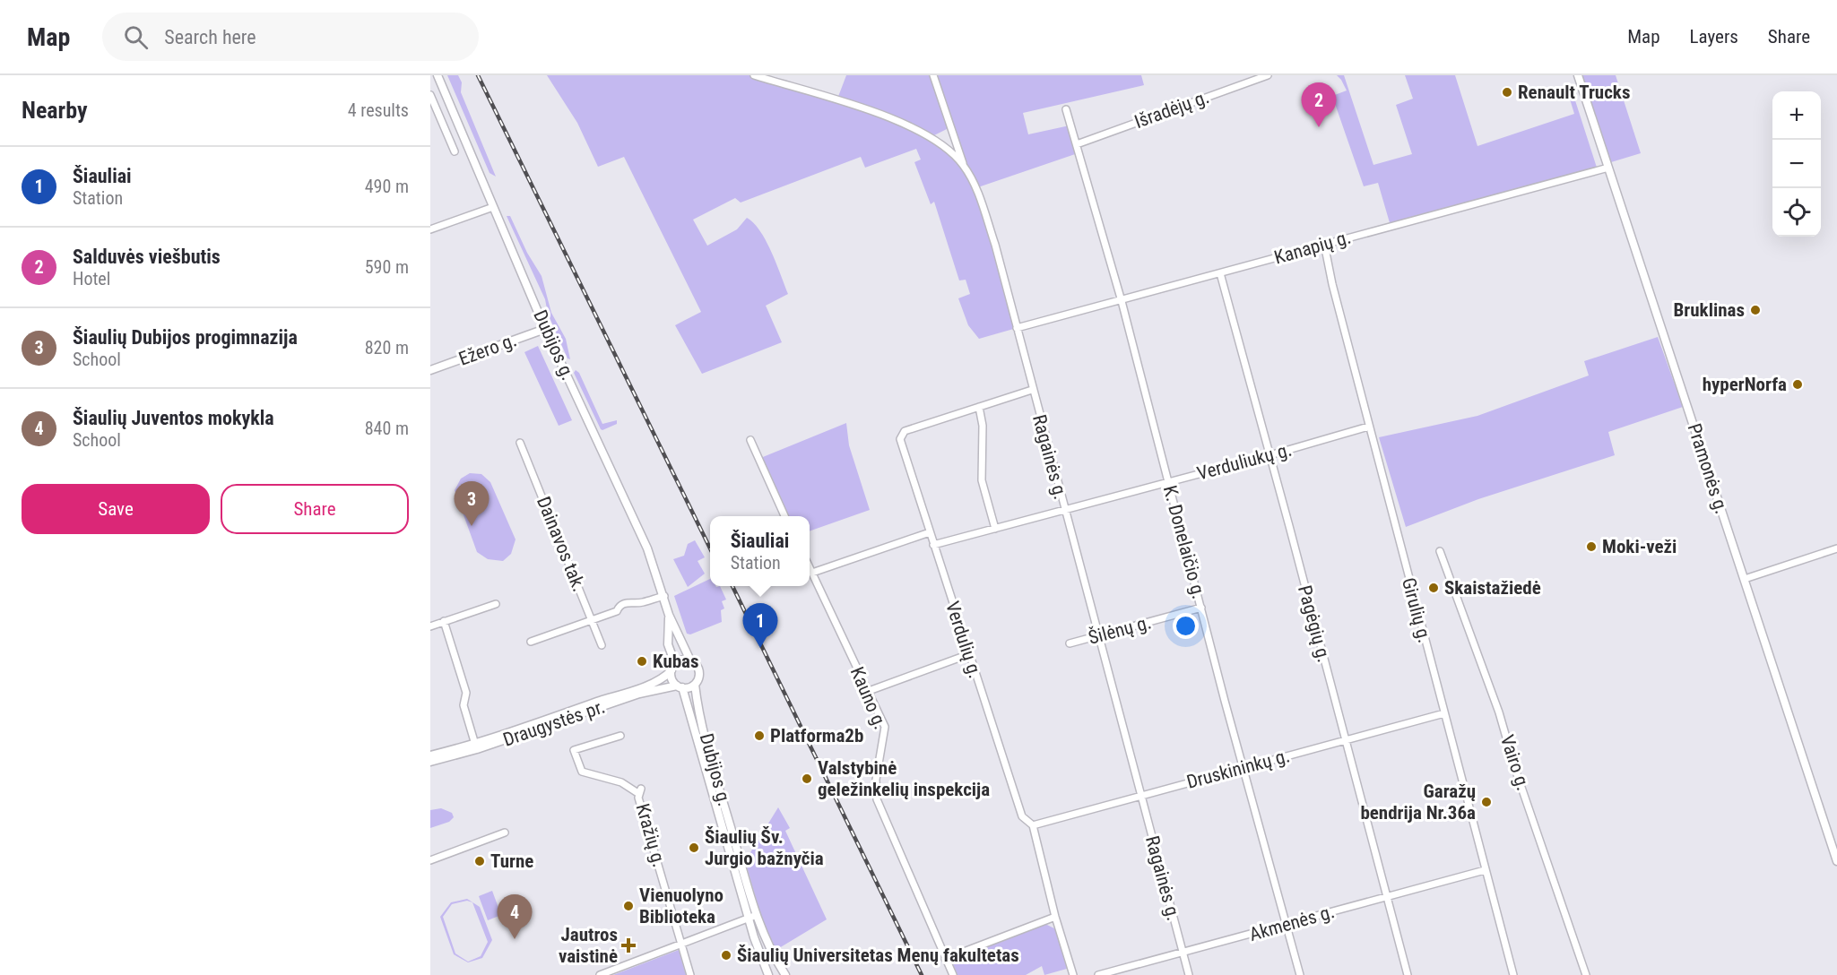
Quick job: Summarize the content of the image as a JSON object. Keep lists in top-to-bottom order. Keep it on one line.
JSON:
{"streets":{"main road":["Dubijos g.","Ežero g.","Pramonės g.","Draugystės pr."],"street":["Išradėjų g.","Kanapių g.","Ragainės g.","Verduliukų g.","K. Donelaičio g.","Dainavos tak.","Girulių g.","Pagėgių g.","Šilėnų g.","Verdulių g.","Kauno g.","Vairo g.","Druskininkų g.","Kražių g.","Akmenės g."]},"crossings":[["Išradėjų g.","K. Donelaičio g."],["Kanapių g.","Ragainės g."],["Kanapių g.","Pramonės g."],["Kanapių g.","K. Donelaičio g."],["Kanapių g.","Girulių g."],["Kanapių g.","Pagėgių g."],["Dubijos g.","Ežero g."],["Dubijos g.","Draugystės pr."],["Ragainės g.","Verduliukų g."],["Ragainės g.","Šilėnų g."],["Ragainės g.","Verdulių g."],["Ragainės g.","Druskininkų g."],["Ragainės g.","Akmenės g."],["Verduliukų g.","K. Donelaičio g."],["Verduliukų g.","Girulių g."],["Verduliukų g.","Pagėgių g."],["Verduliukų g.","Verdulių g."],["K. Donelaičio g.","Šilėnų g."],["K. Donelaičio g.","Druskininkų g."],["K. Donelaičio g.","Akmenės g."],["Girulių g.","Druskininkų g."],["Girulių g.","Akmenės g."],["Pagėgių g.","Druskininkų g."],["Pagėgių g.","Akmenės g."],["Verdulių g.","Druskininkų g."]],"places":{"other":["Renault Trucks","Bruklinas","hyperNorfa","Moki-veži","Skaistažiedė","Kubas","Platforma2b","Valstybinė geležinkelių inspekcija","Garažų bendrija Nr.36a","Šiaulių Šv. Jurgio bažnyčia","Turne","Vienuolyno Biblioteka","Šiaulių Universitetas Menų fakultetas"],"health":["Jautros vaistinė"]},"page":{"header":"Map","search":"Search here","nav":["Map","Layers","Share"],"heading":["Nearby","4 results"],"pins":["2","3","1","4"],"map_buttons":["+","−"],"list":[{"mark":"1","name":"Šiauliai","note":"Station","value":"490 m"},{"mark":"2","name":"Salduvės viešbutis","note":"Hotel","value":"590 m"},{"mark":"3","name":"Šiaulių Dubijos progimnazija","note":"School","value":"820 m"},{"mark":"4","name":"Šiaulių Juventos mokykla","note":"School","value":"840 m"}],"buttons":["Save","Share"],"popup":["Šiauliai","Station"]}}
